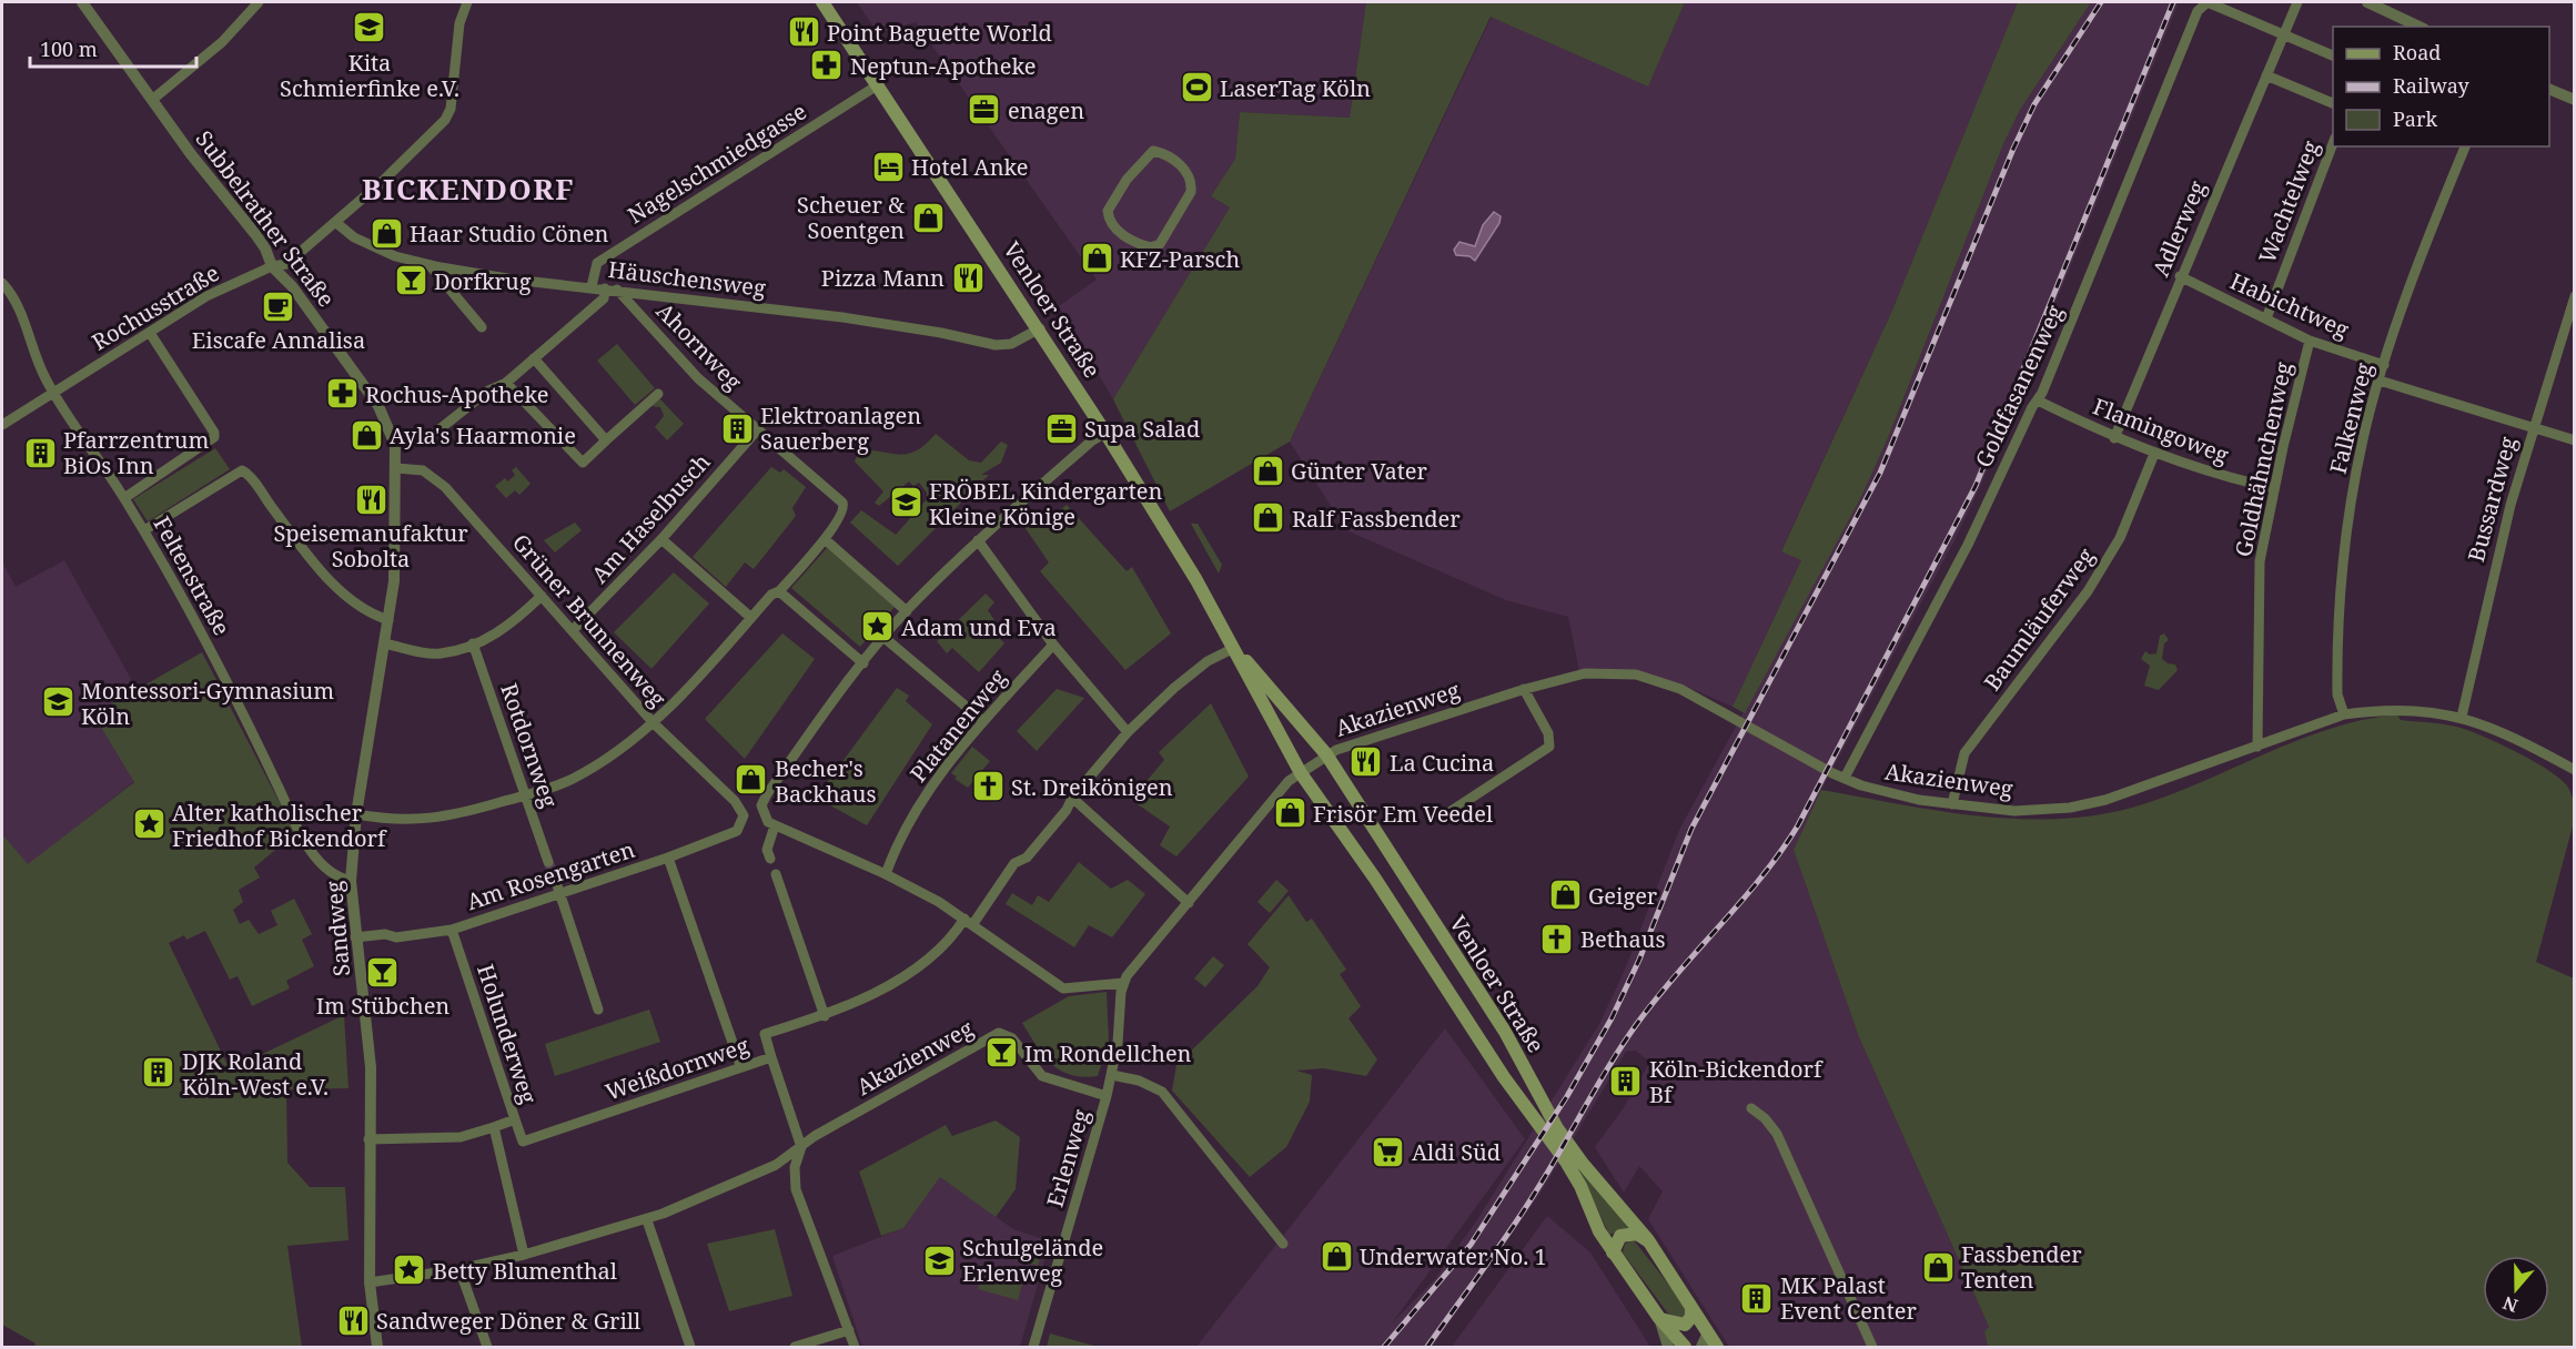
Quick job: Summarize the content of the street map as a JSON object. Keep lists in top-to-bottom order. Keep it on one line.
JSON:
{"streets":{"main road":["Venloer Straße"],"street":["Nagelschmiedgasse","Wachtelweg","Subbelrather Straße","Adlerweg","Häuschensweg","Habichtweg","Rochusstraße","Ahornweg","Goldfasanenweg","Falkenweg","Flamingoweg","Goldhähnchenweg","Bussardweg","Am Haselbusch","Feltenstraße","Baumläuferweg","Grüner Brunnenweg","Akazienweg","Platanenweg","Rotdornweg","Am Rosengarten","Sandweg","Holunderweg","Weißdornweg","Erlenweg"]},"crossings":[["Nagelschmiedgasse","Häuschensweg"],["Nagelschmiedgasse","Venloer Straße"],["Wachtelweg","Habichtweg"],["Subbelrather Straße","Rochusstraße"],["Subbelrather Straße","Grüner Brunnenweg"],["Subbelrather Straße","Sandweg"],["Adlerweg","Habichtweg"],["Adlerweg","Flamingoweg"],["Häuschensweg","Rochusstraße"],["Häuschensweg","Venloer Straße"],["Häuschensweg","Ahornweg"],["Habichtweg","Falkenweg"],["Habichtweg","Goldhähnchenweg"],["Rochusstraße","Feltenstraße"],["Venloer Straße","Akazienweg"],["Venloer Straße","Weißdornweg"],["Ahornweg","Am Haselbusch"],["Goldfasanenweg","Flamingoweg"],["Goldfasanenweg","Akazienweg"],["Falkenweg","Akazienweg"],["Flamingoweg","Goldhähnchenweg"],["Flamingoweg","Baumläuferweg"],["Goldhähnchenweg","Akazienweg"],["Bussardweg","Akazienweg"],["Am Haselbusch","Grüner Brunnenweg"],["Feltenstraße","Sandweg"],["Baumläuferweg","Akazienweg"],["Grüner Brunnenweg","Am Rosengarten"],["Grüner Brunnenweg","Sandweg"],["Akazienweg","Sandweg"],["Akazienweg","Holunderweg"],["Akazienweg","Erlenweg"],["Am Rosengarten","Sandweg"],["Am Rosengarten","Holunderweg"],["Holunderweg","Weißdornweg"]],"districts":["BICKENDORF"],"places":{"school or university":["Kita Schmierfinke e.V.","FRÖBEL Kindergarten Kleine Könige","Montessori-Gymnasium Köln","Schulgelände Erlenweg"],"restaurant":["Point Baguette World","Pizza Mann","Speisemanufaktur Sobolta","La Cucina","Sandweger Döner & Grill"],"pharmacy":["Neptun-Apotheke","Rochus-Apotheke"],"sports":["LaserTag Köln"],"office":["enagen","Supa Salad"],"hotel":["Hotel Anke"],"shop":["Scheuer & Soentgen","Haar Studio Cönen","KFZ-Parsch","Ayla's Haarmonie","Günter Vater","Ralf Fassbender","Becher's Backhaus","Frisör Em Veedel","Geiger","Underwater No. 1","Fassbender Tenten"],"bar":["Dorfkrug","Im Stübchen","Im Rondellchen"],"cafe":["Eiscafe Annalisa"],"building":["Elektroanlagen Sauerberg","Pfarrzentrum BiOs Inn","DJK Roland Köln-West e.V.","Köln-Bickendorf Bf","MK Palast Event Center"],"place":["Adam und Eva","Alter katholischer Friedhof Bickendorf","Betty Blumenthal"],"church":["St. Dreikönigen","Bethaus"],"supermarket":["Aldi Süd"]},"legend":["Road","Railway","Park"],"scale_bar":"100 m","north":"bottom"}
